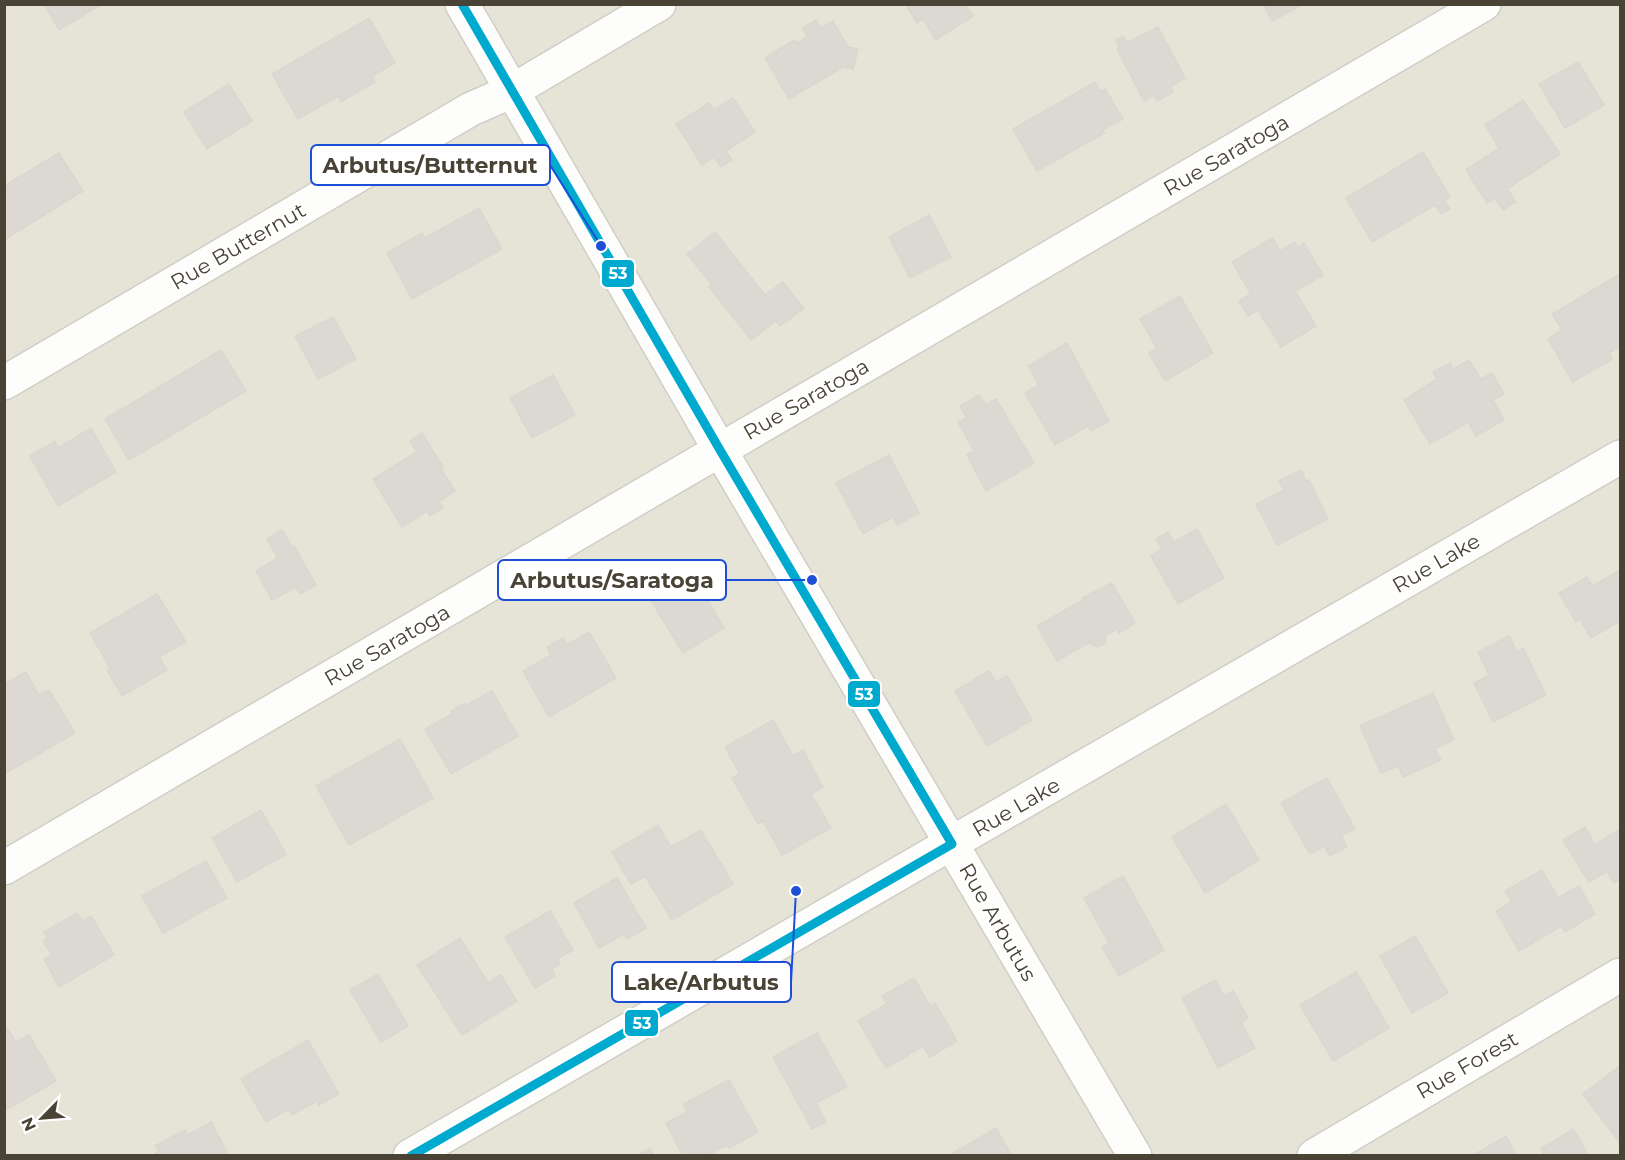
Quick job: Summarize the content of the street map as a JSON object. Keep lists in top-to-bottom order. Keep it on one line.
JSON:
{"streets":{"street":["Rue Saratoga","Rue Butternut","Rue Lake","Rue Arbutus","Rue Forest"]},"crossings":[["Rue Saratoga","Rue Arbutus"],["Rue Butternut","Rue Arbutus"],["Rue Lake","Rue Arbutus"]],"places":["Arbutus/Butternut","Arbutus/Saratoga","Lake/Arbutus"],"lines":["transit line 53"],"north":"bottom left"}
